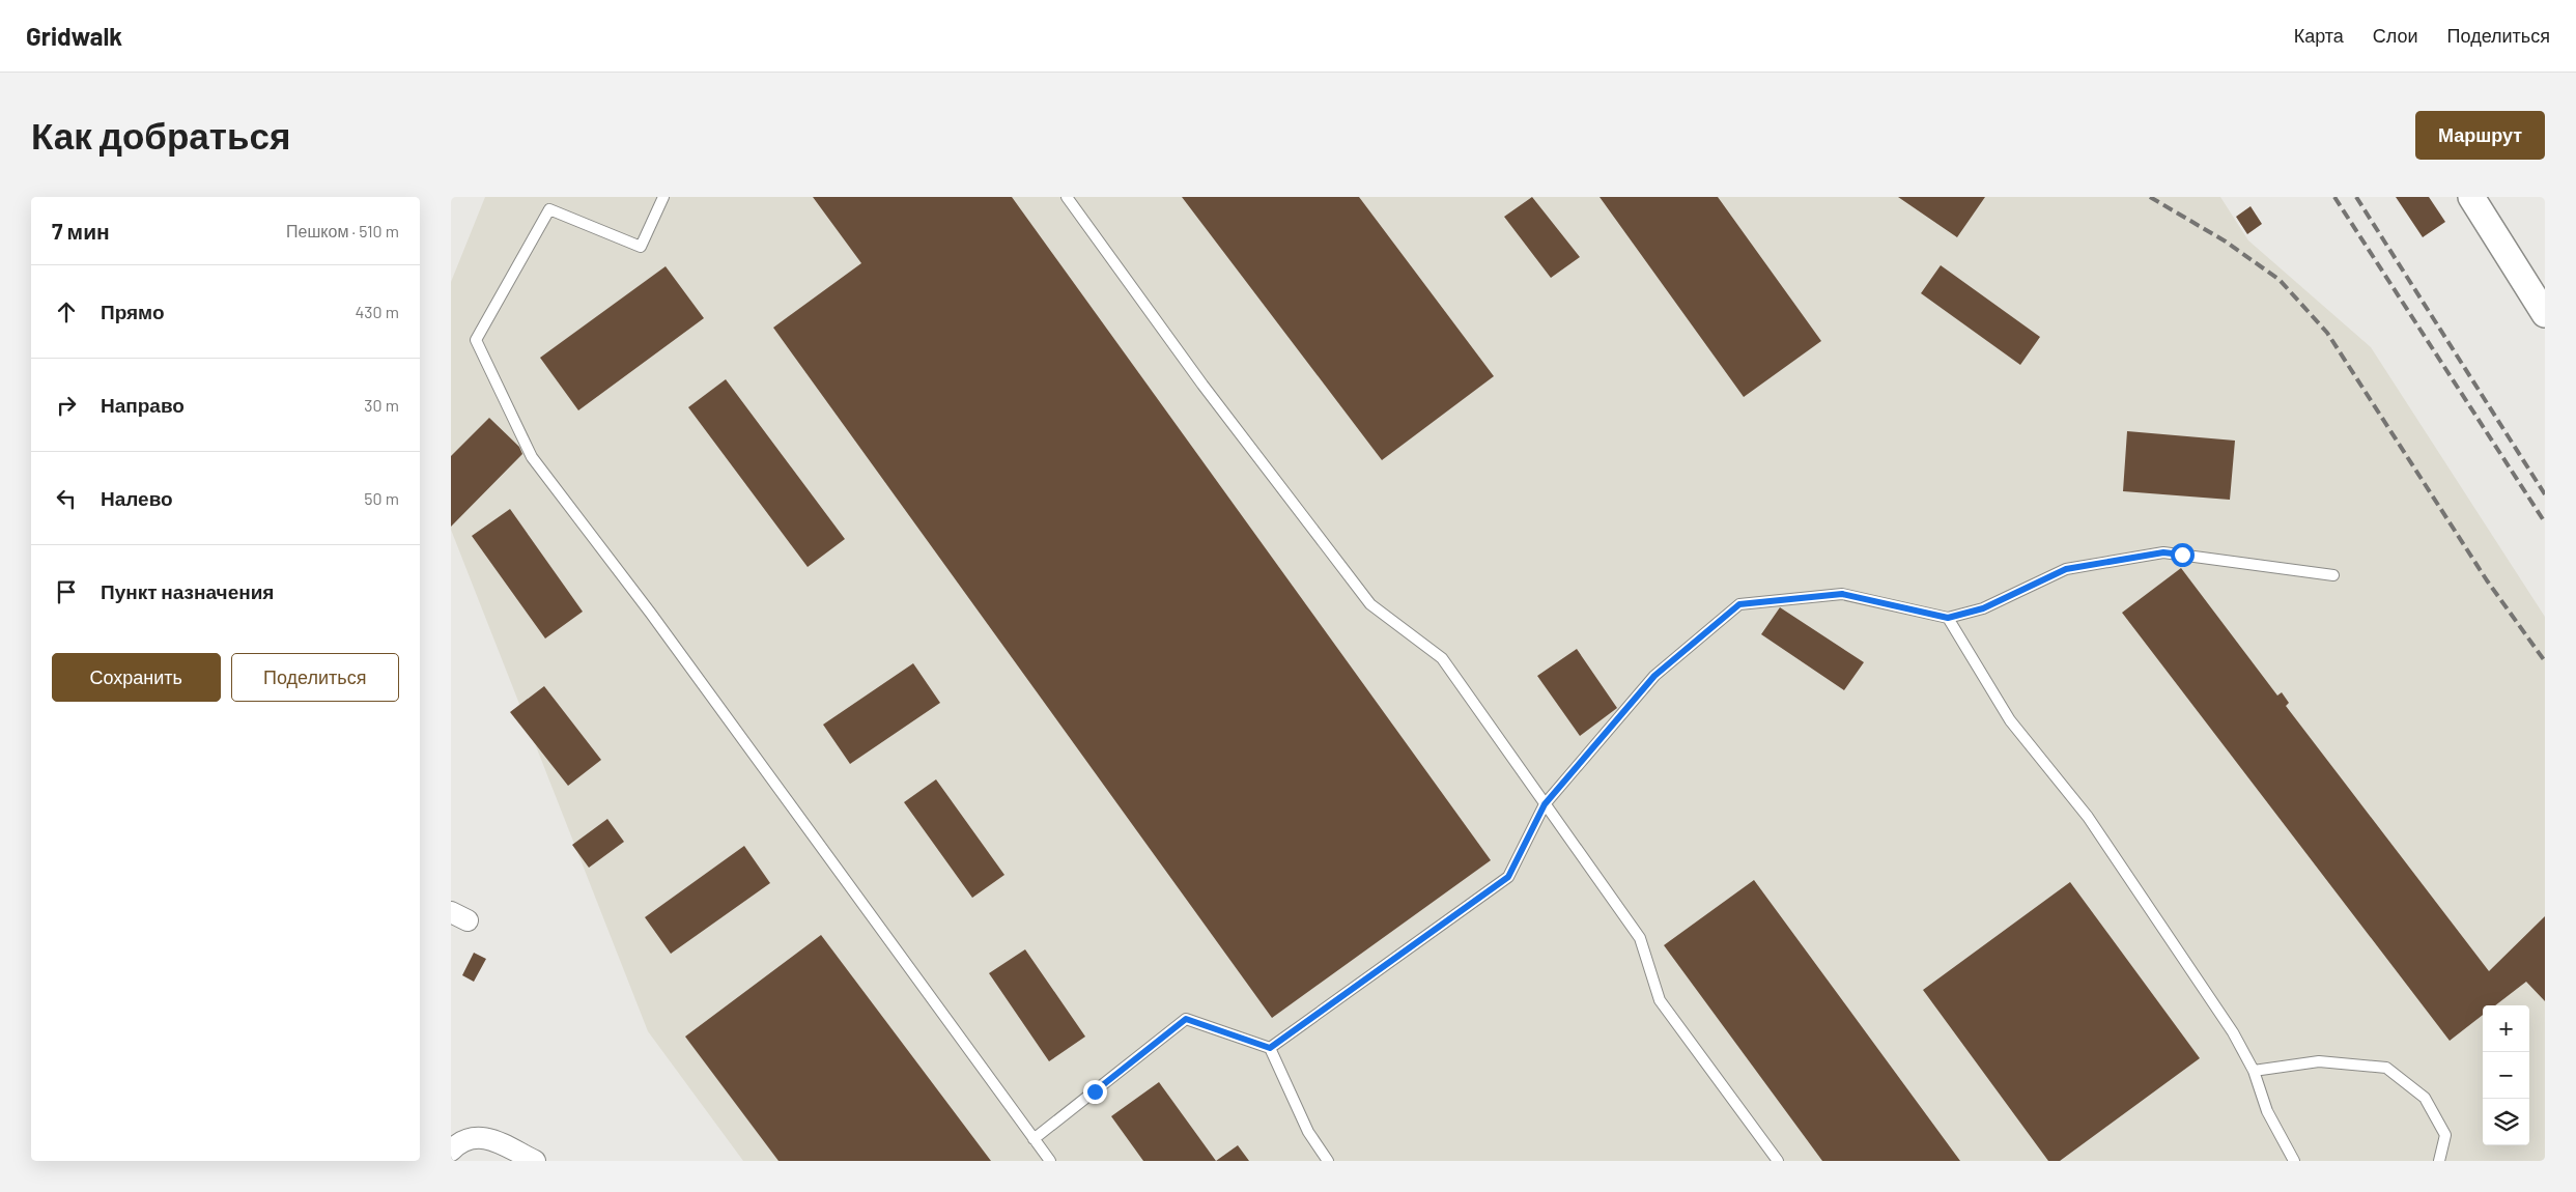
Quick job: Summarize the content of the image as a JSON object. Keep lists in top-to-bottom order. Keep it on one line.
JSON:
{"page":{"header":"Gridwalk","nav":["Карта","Слои","Поделиться"],"buttons":["Маршрут",["Сохранить","Поделиться"]],"title":"Как добраться","heading":["7 мин","Пешком · 510 m"],"list":[["Прямо","430 m"],["Направо","30 m"],["Налево","50 m"],"Пункт назначения"],"map_buttons":["+","−"]}}
